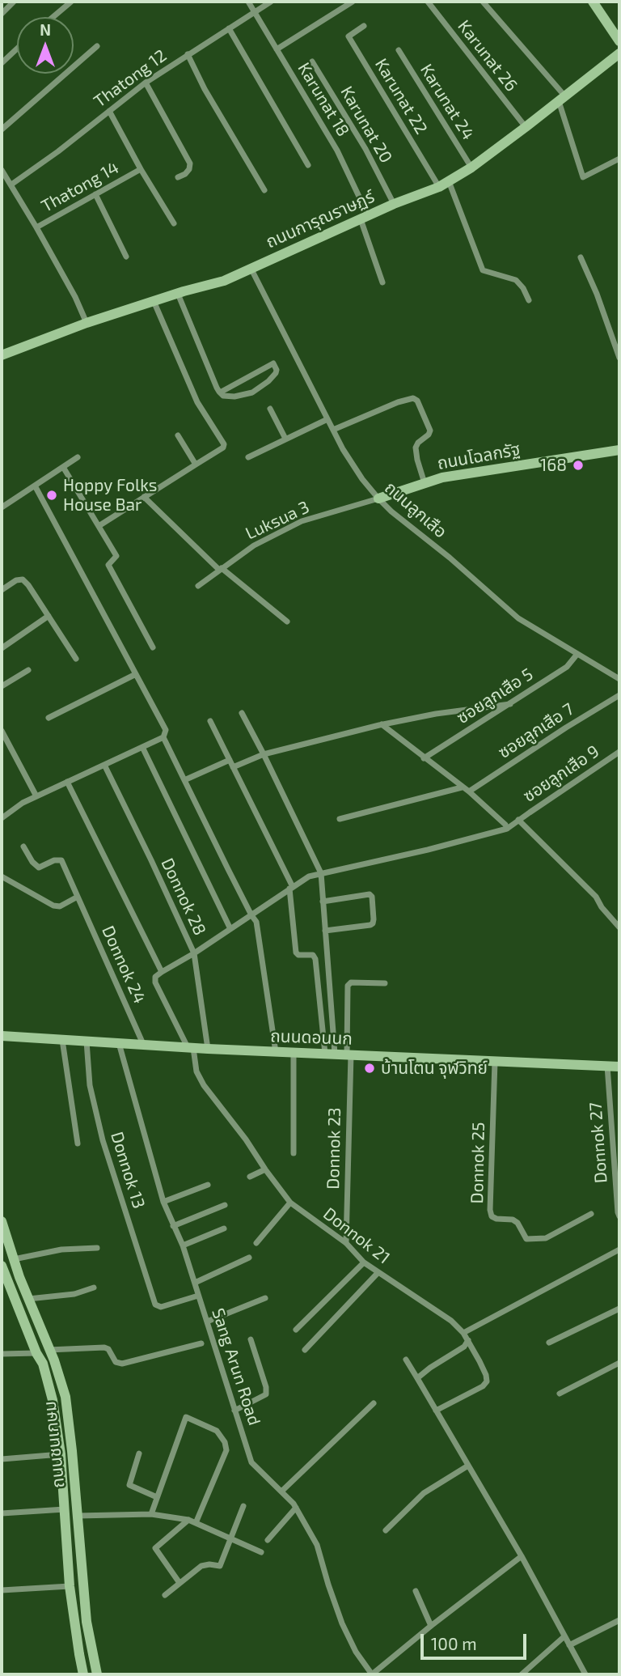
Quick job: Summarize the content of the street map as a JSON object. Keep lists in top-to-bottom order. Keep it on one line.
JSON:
{"streets":{"main road":["ถนนการุณราษฏร์","ถนนโฉลกรัฐ","ถนนดอนนก","ถนนชนเกษม"],"street":["Karunat 26","Thatong 12","Karunat 22","Karunat 18","Karunat 24","Karunat 20","Thatong 14","ถนนลูกเสือ","Luksua 3","ซอยลูกเสือ 5","ซอยลูกเสือ 7","ซอยลูกเสือ 9","Donnok 28","Donnok 24","Donnok 27","Donnok 23","Donnok 25","Donnok 13","Donnok 21","Sang Arun Road"]},"crossings":[["Karunat 26","ถนนการุณราษฏร์"],["Thatong 12","Karunat 18"],["Karunat 22","ถนนการุณราษฏร์"],["Karunat 18","ถนนการุณราษฏร์"],["Karunat 24","ถนนการุณราษฏร์"],["Karunat 20","ถนนการุณราษฏร์"],["ถนนการุณราษฏร์","ถนนลูกเสือ"],["ถนนโฉลกรัฐ","ถนนลูกเสือ"],["ถนนโฉลกรัฐ","Luksua 3"],["ถนนลูกเสือ","Luksua 3"],["ถนนลูกเสือ","ซอยลูกเสือ 5"],["Donnok 28","ถนนดอนนก"],["Donnok 24","ถนนดอนนก"],["ถนนดอนนก","Donnok 27"],["ถนนดอนนก","Donnok 23"],["ถนนดอนนก","Donnok 25"],["ถนนดอนนก","Donnok 13"],["ถนนดอนนก","Donnok 21"],["ถนนดอนนก","Sang Arun Road"],["Donnok 23","Donnok 21"],["Donnok 13","Sang Arun Road"]],"places":["168","Hoppy Folks House Bar","บ้านโตน จุฬวิทย์"],"scale_bar":"100 m","north":"top"}
